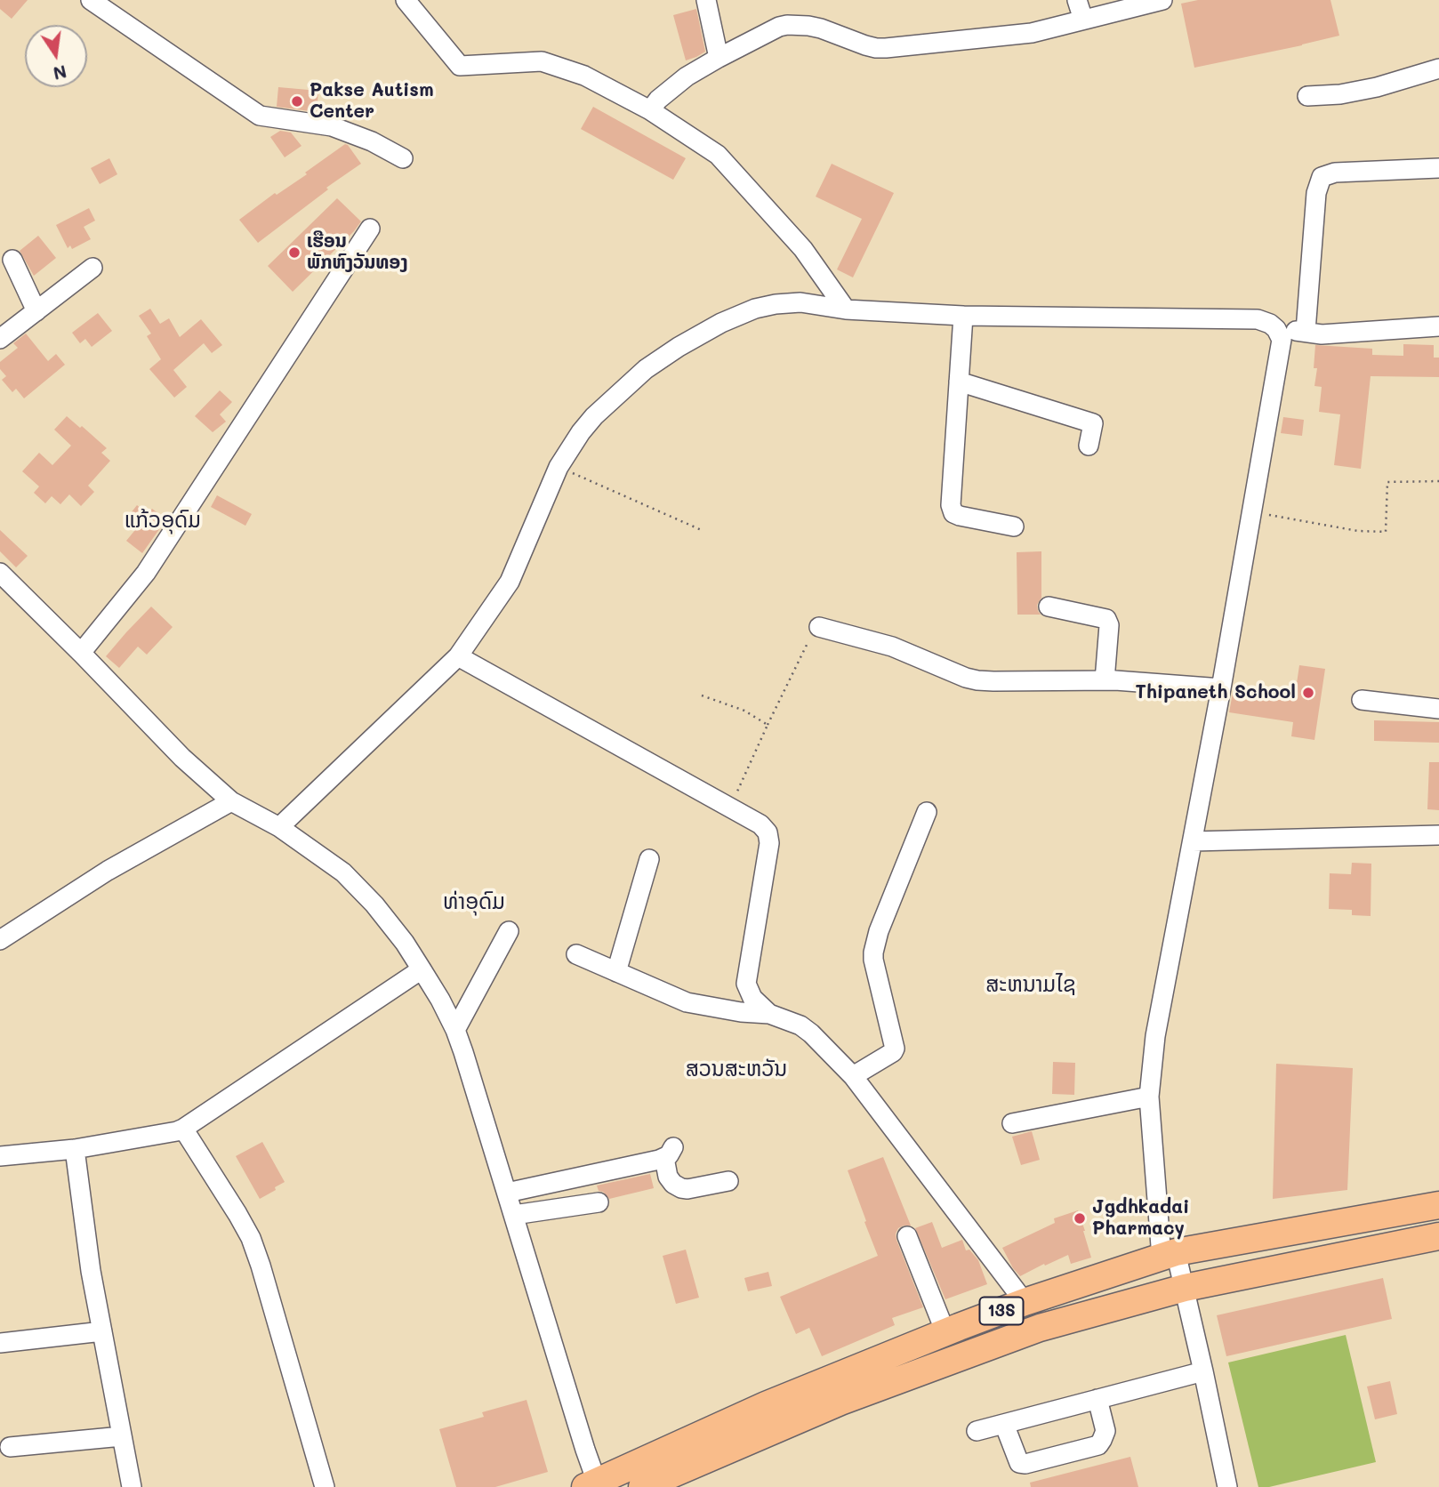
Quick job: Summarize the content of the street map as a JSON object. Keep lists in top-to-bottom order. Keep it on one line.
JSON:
{"streets":{"highway":["13S"]},"districts":["ແກ້ວອຸດົມ","ທ່າອຸດົມ","ສະຫນາມໄຊ","ສວນສະຫວັນ"],"places":["Pakse Autism Center","ເຮືອນ ພັກຫົງວັນທອງ","Thipaneth School","Jgdhkadai Pharmacy"],"north":"bottom"}
